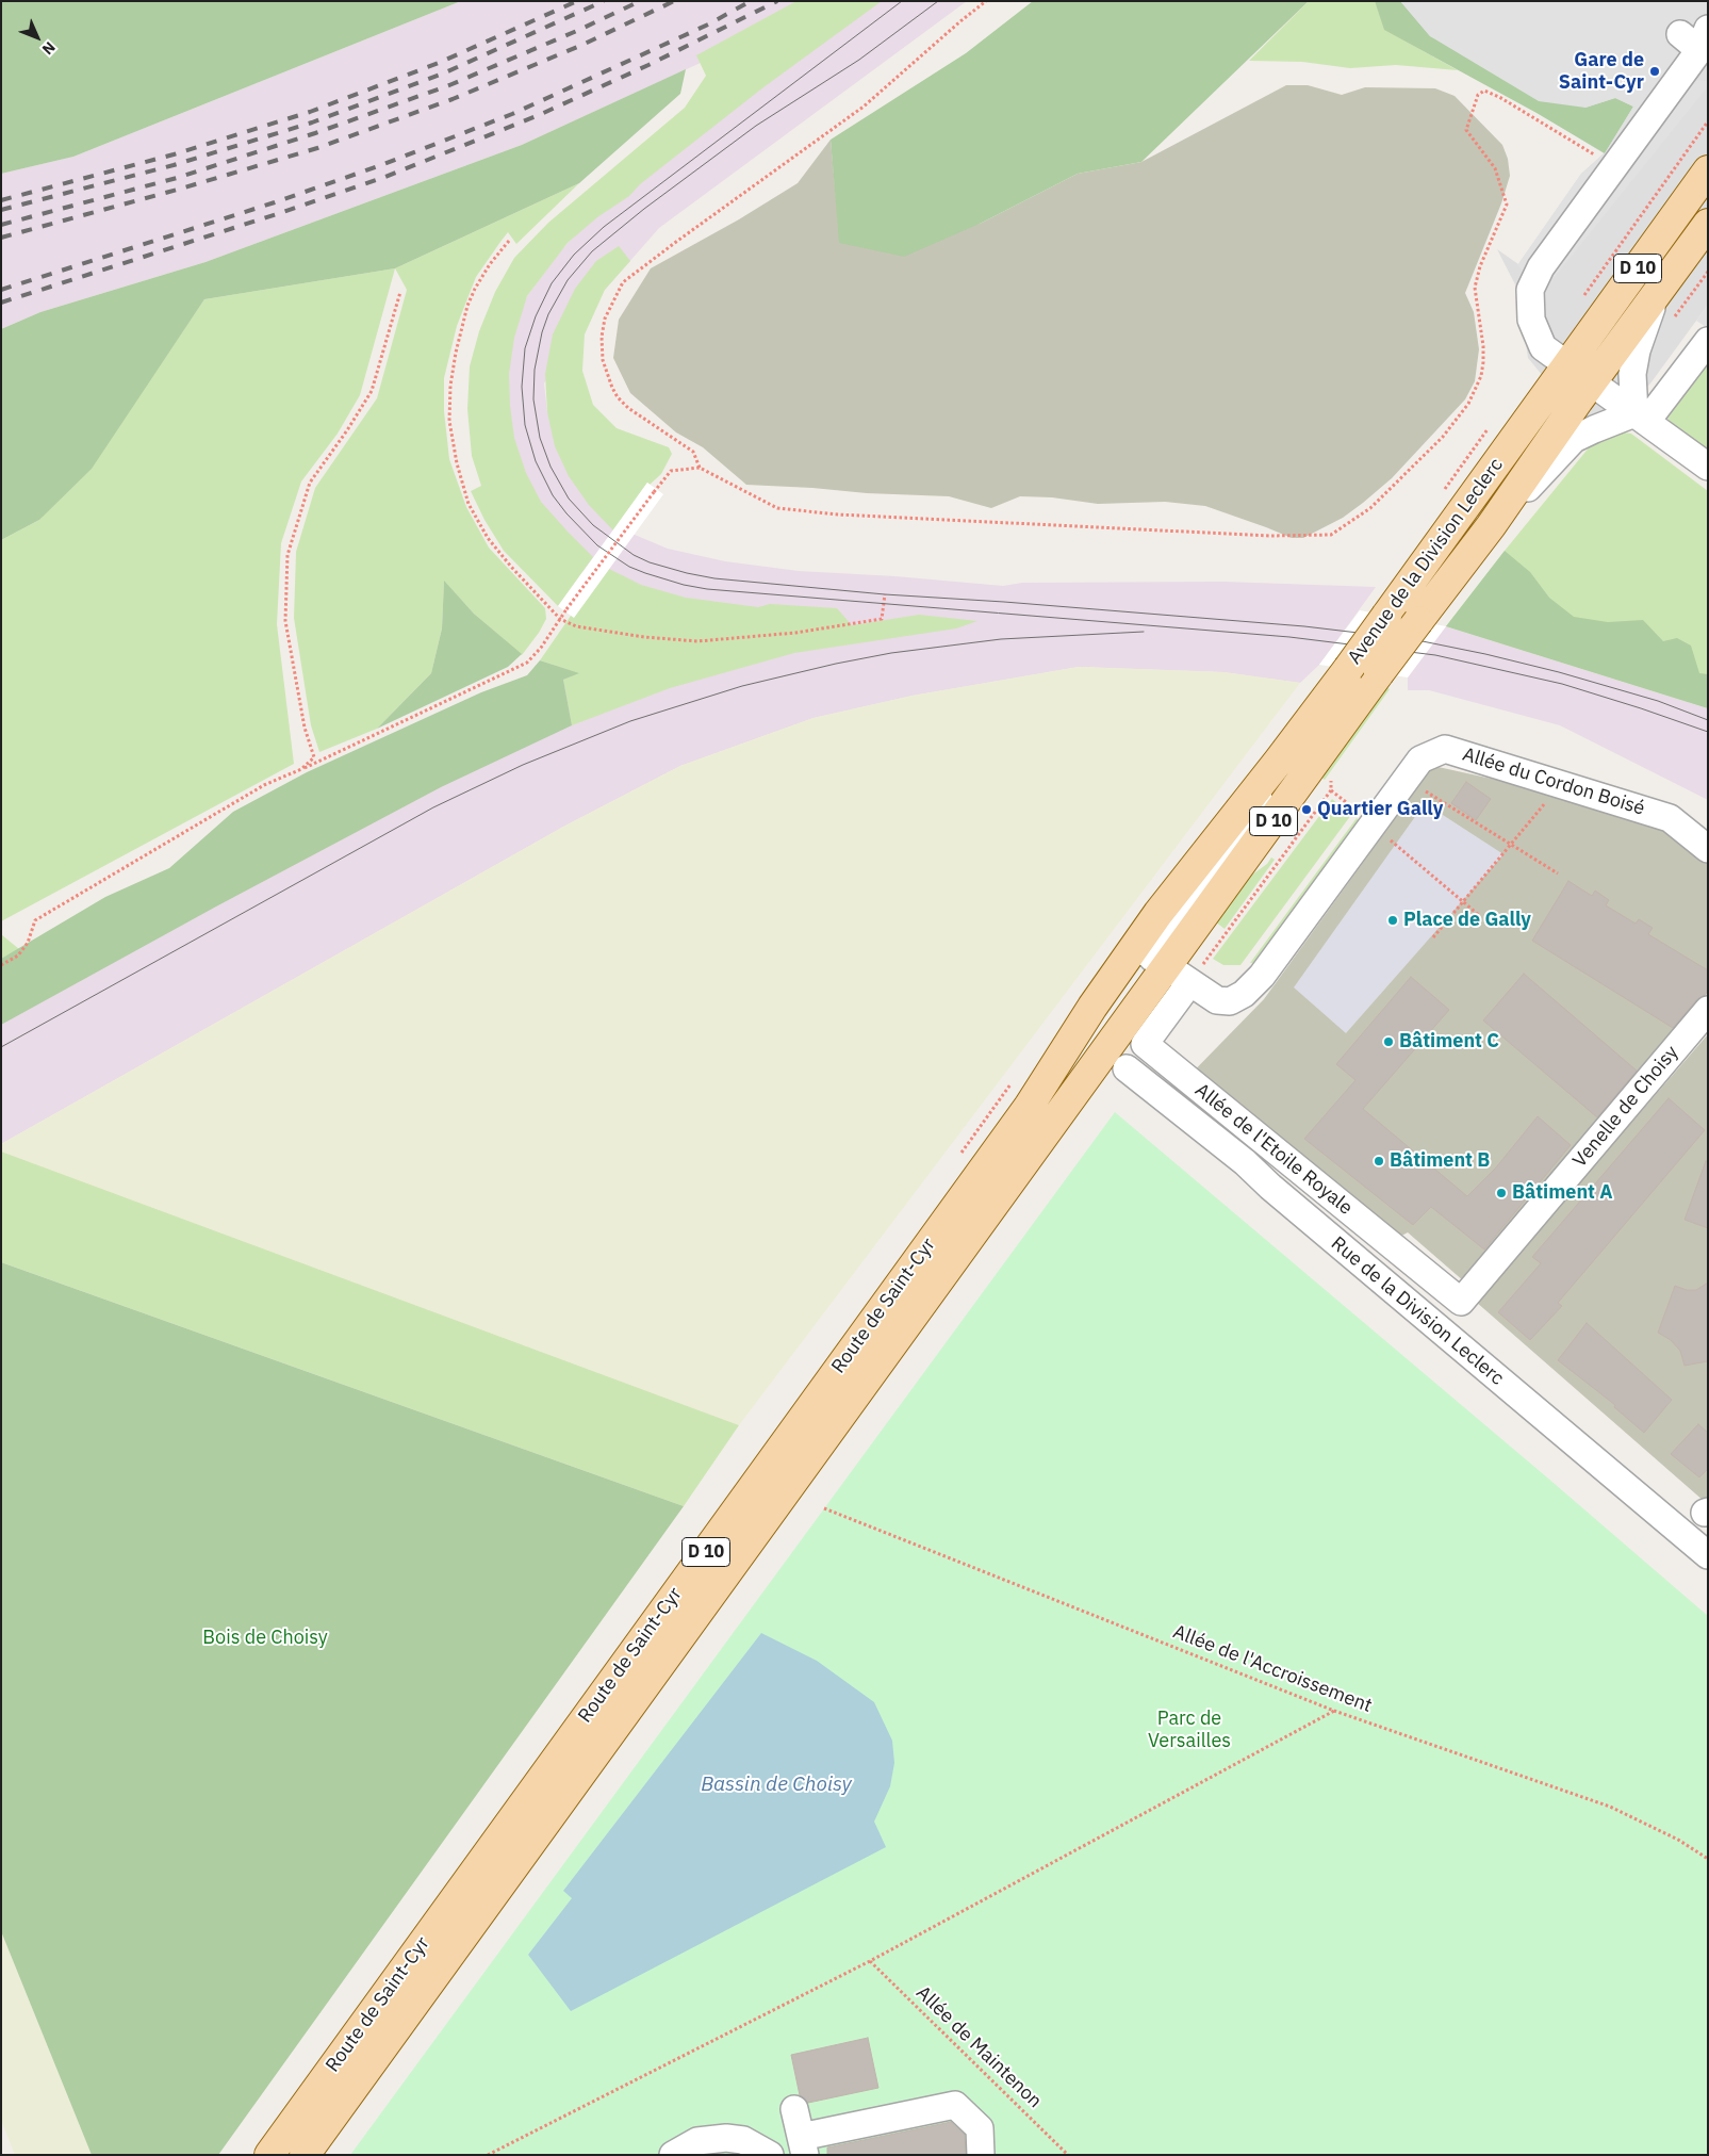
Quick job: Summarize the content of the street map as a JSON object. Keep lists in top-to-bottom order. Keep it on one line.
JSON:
{"streets":{"main road":["D 10","Avenue de la Division Leclerc","Route de Saint-Cyr"],"street":["Allée du Cordon Boisé","Venelle de Choisy","Allée de l'Etoile Royale","Rue de la Division Leclerc"],"path":["Allée de l'Accroissement","Allée de Maintenon"]},"crossings":[["Avenue de la Division Leclerc","Allée du Cordon Boisé"],["Avenue de la Division Leclerc","Allée de l'Etoile Royale"],["Avenue de la Division Leclerc","Route de Saint-Cyr"],["Allée du Cordon Boisé","Allée de l'Etoile Royale"],["Allée du Cordon Boisé","Route de Saint-Cyr"],["Venelle de Choisy","Allée de l'Etoile Royale"],["Allée de l'Etoile Royale","Route de Saint-Cyr"]],"water":["Bassin de Choisy"],"parks":["Bois de Choisy","Parc de Versailles"],"places":["Gare de Saint-Cyr","Quartier Gally","Place de Gally","Bâtiment C","Bâtiment B","Bâtiment A"],"north":"bottom right"}
